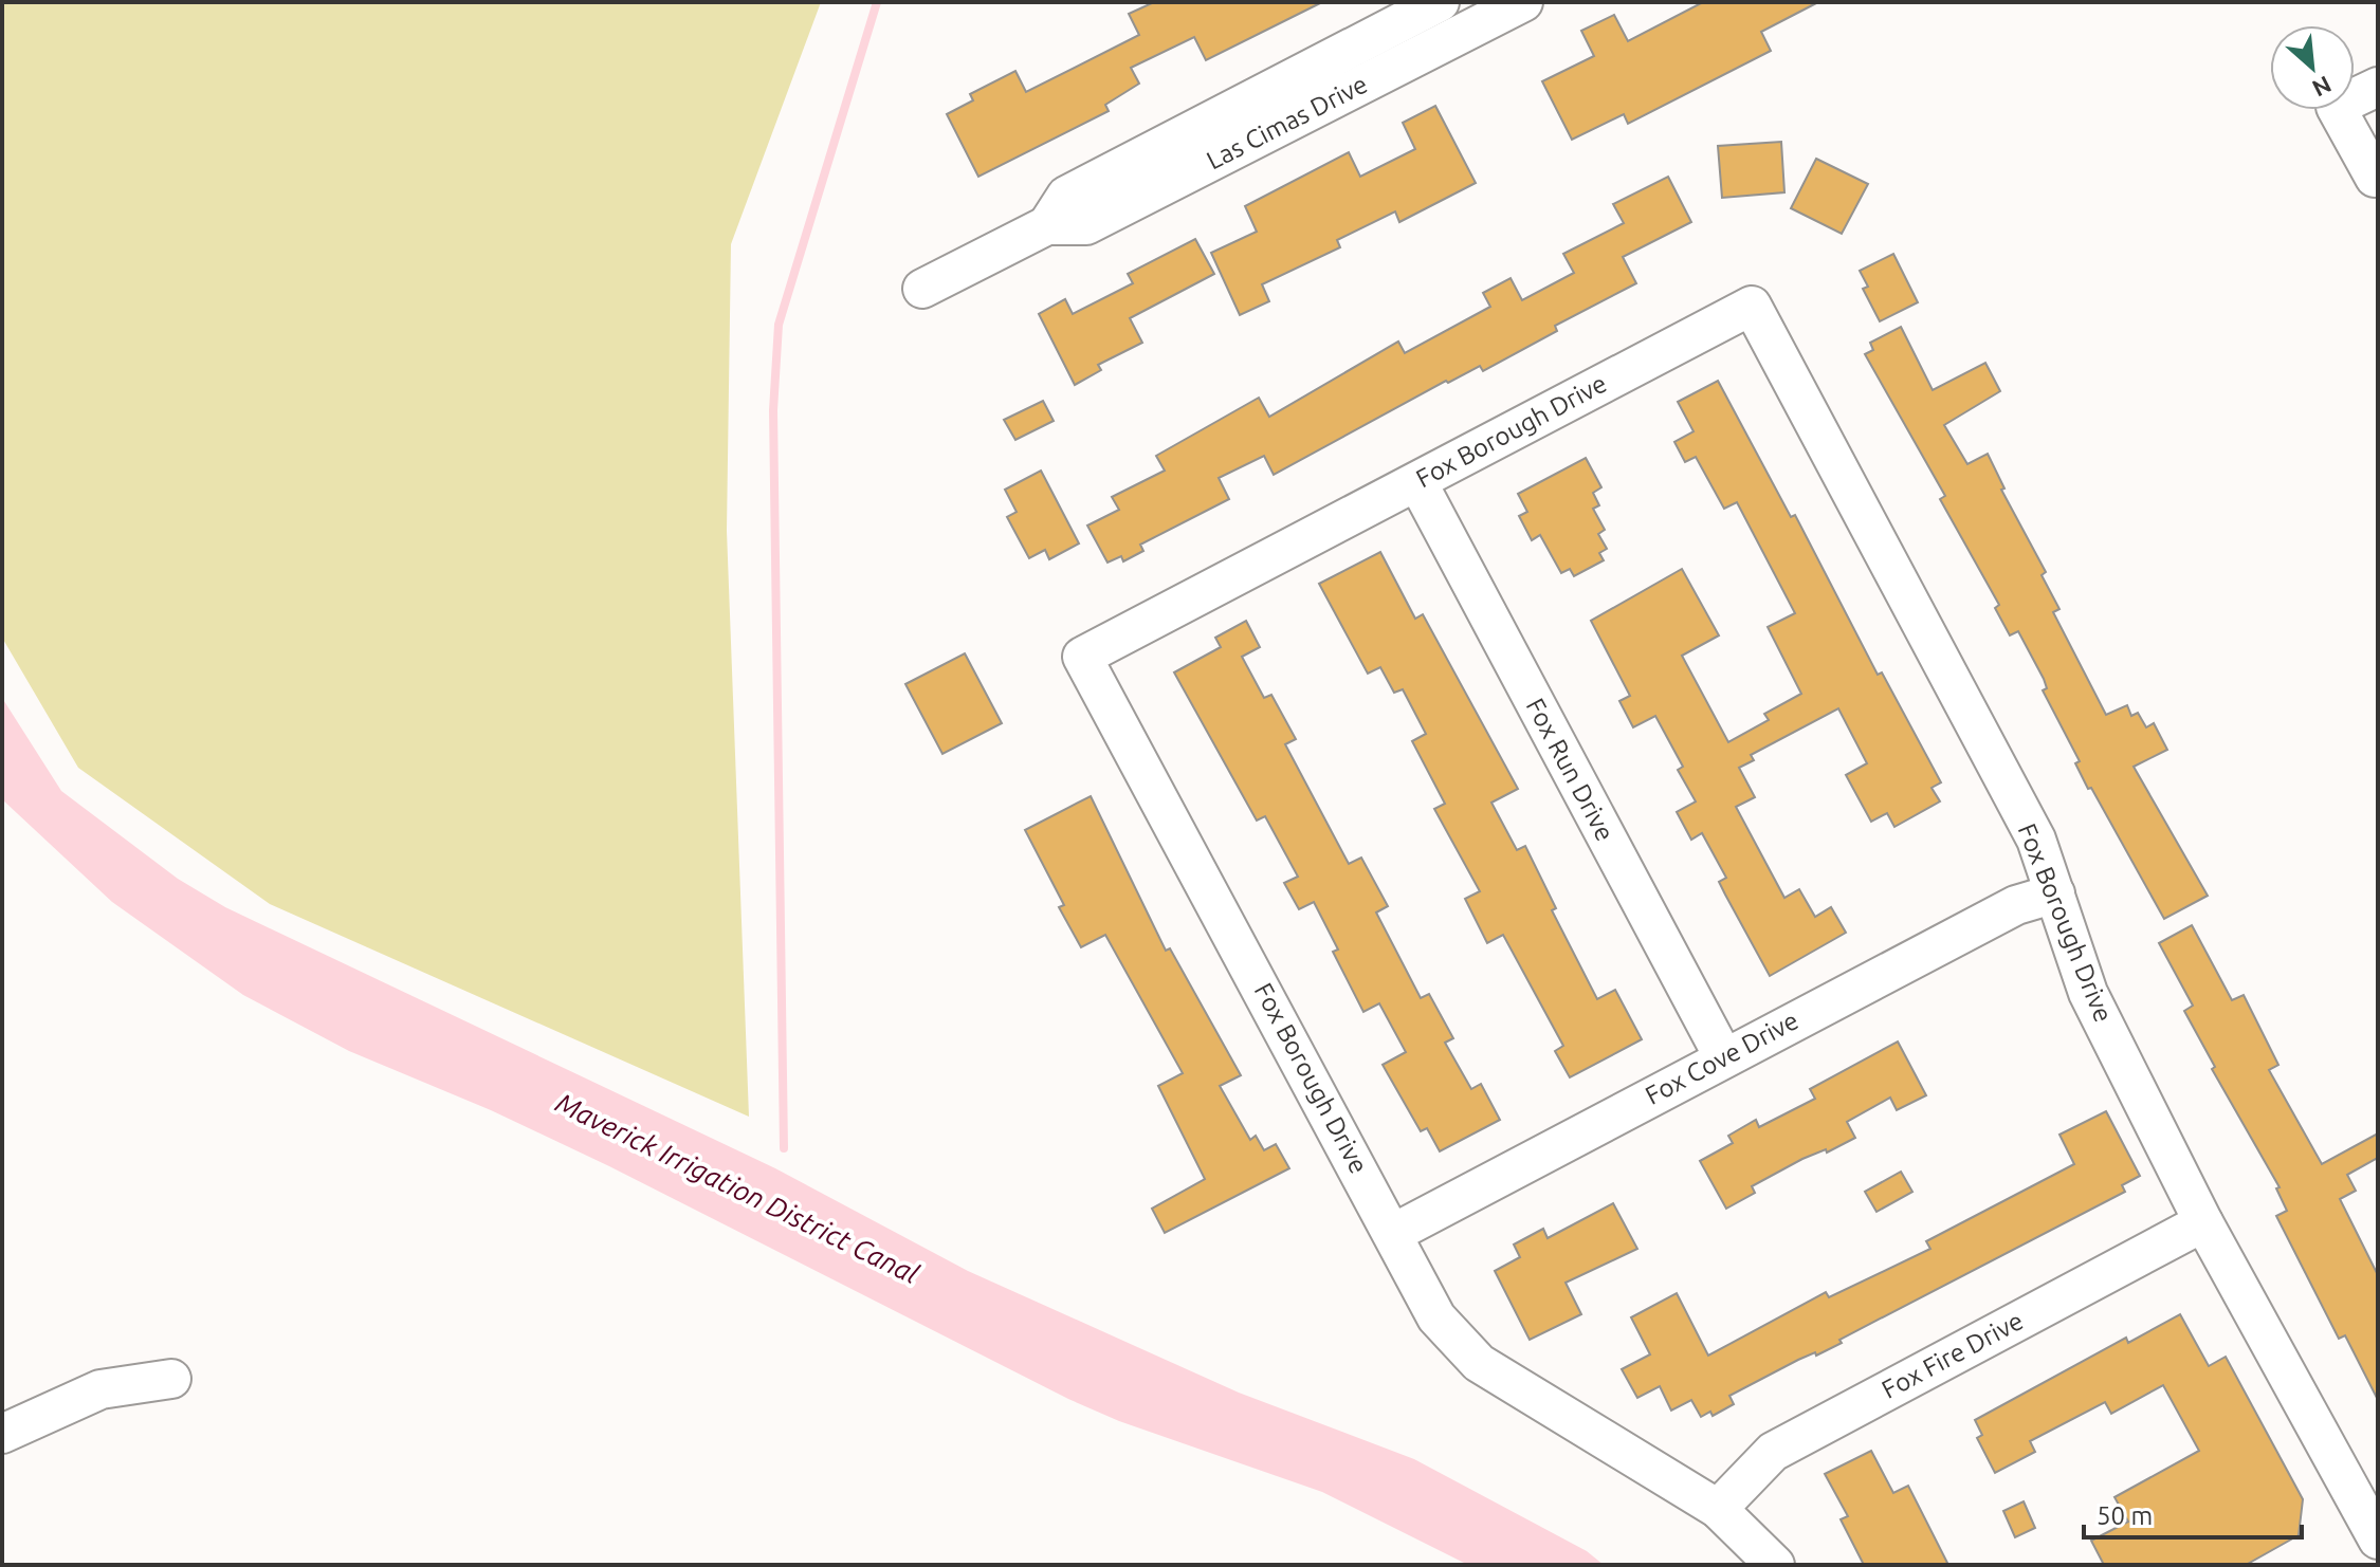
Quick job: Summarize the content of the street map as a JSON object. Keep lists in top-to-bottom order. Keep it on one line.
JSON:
{"streets":{"street":["Las Cimas Drive","Fox Borough Drive","Fox Run Drive","Fox Cove Drive","Fox Fire Drive"]},"crossings":[["Fox Borough Drive","Fox Run Drive"],["Fox Borough Drive","Fox Cove Drive"],["Fox Borough Drive","Fox Fire Drive"],["Fox Run Drive","Fox Cove Drive"]],"water":["Maverick Irrigation District Canal"],"scale_bar":"50 m","north":"bottom right"}
